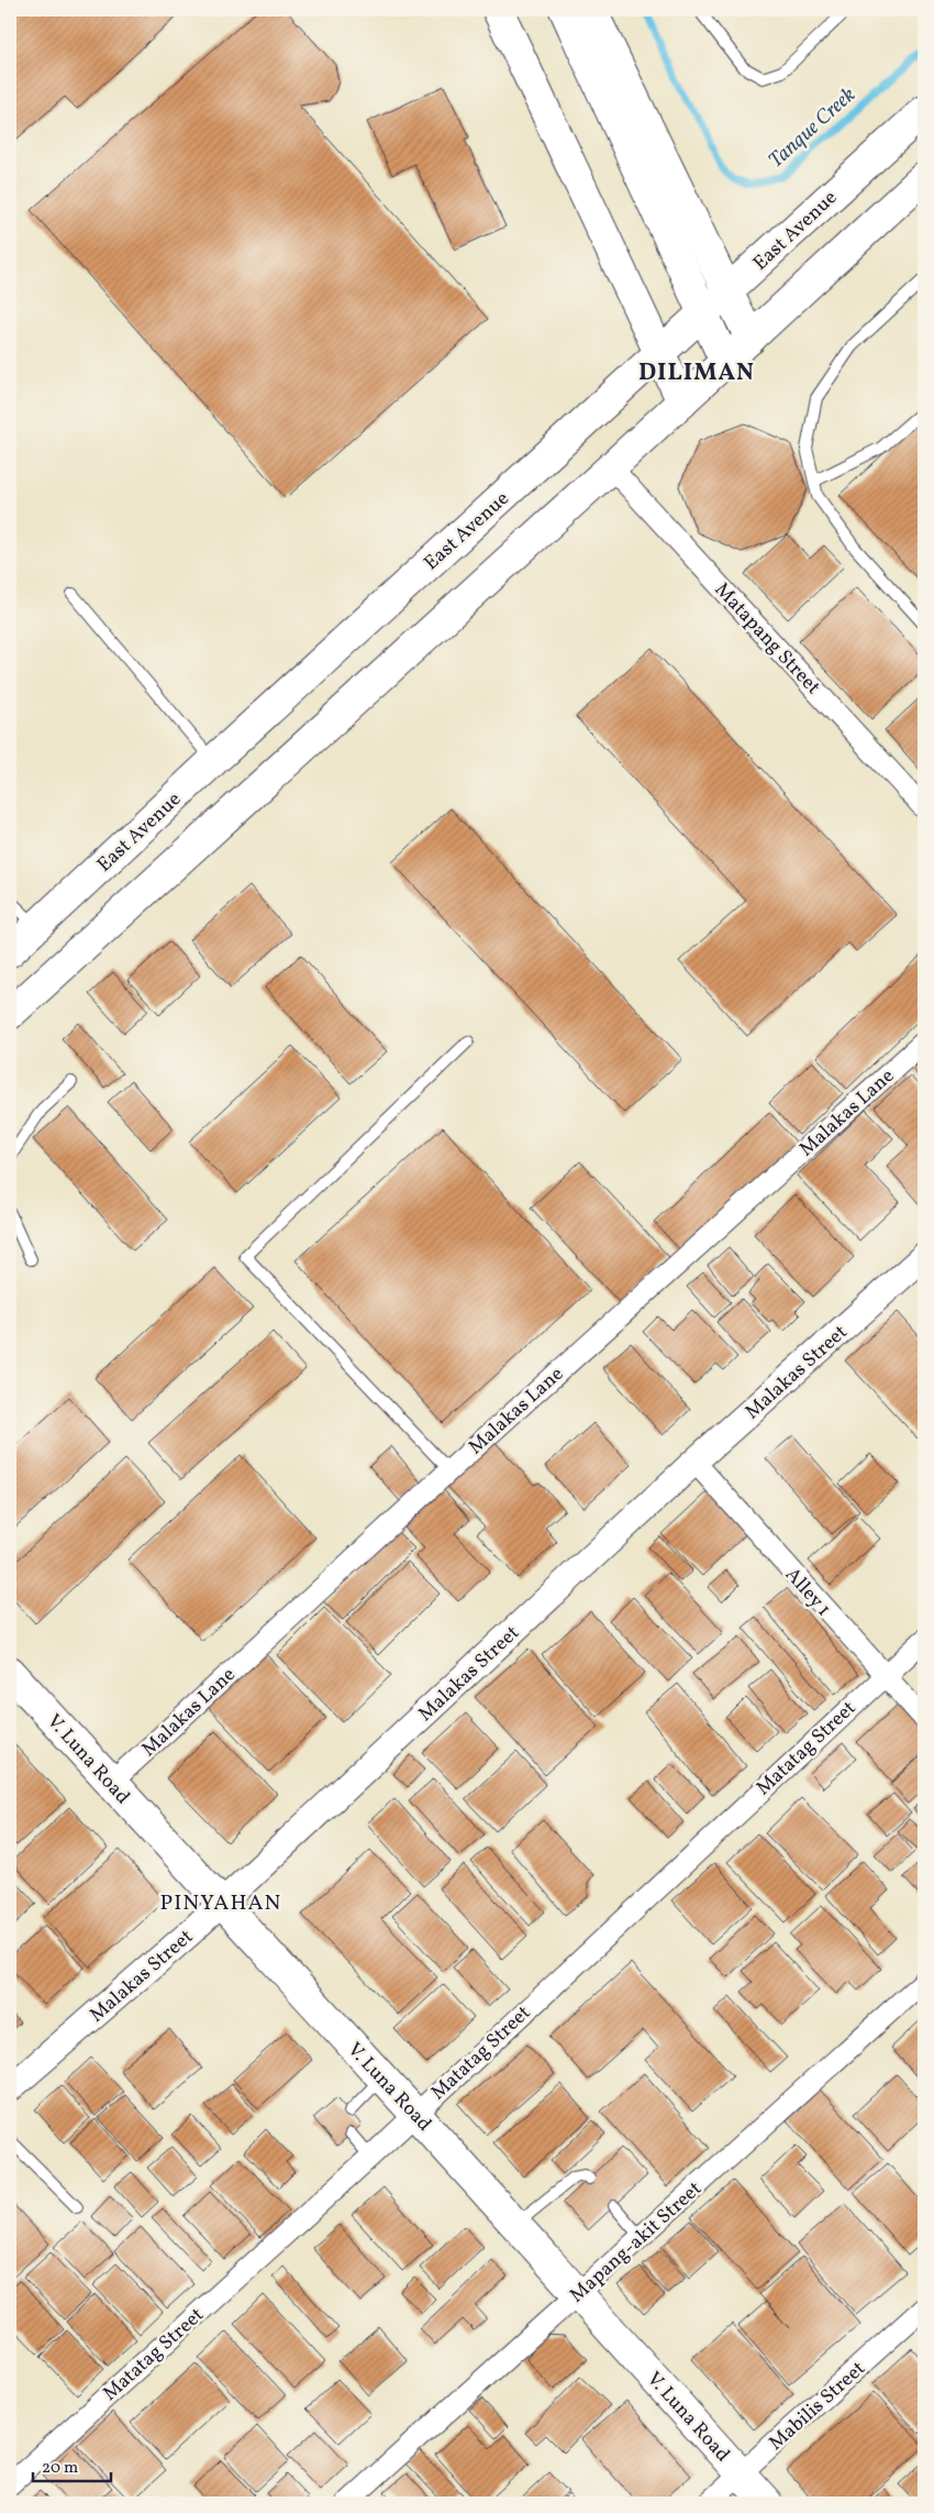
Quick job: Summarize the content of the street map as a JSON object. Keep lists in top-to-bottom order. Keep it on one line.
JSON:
{"streets":{"main road":["East Avenue","V. Luna Road"],"street":["Matapang Street","Malakas Lane","Malakas Street","Alley 1","Matatag Street","Mapang-akit Street","Mabilis Street"]},"crossings":[["Malakas Lane","V. Luna Road"],["Malakas Street","Alley 1"],["Malakas Street","V. Luna Road"],["Alley 1","Matatag Street"],["Matatag Street","V. Luna Road"],["V. Luna Road","Mapang-akit Street"],["V. Luna Road","Mabilis Street"]],"districts":["DILIMAN","PINYAHAN"],"water":["Tanque Creek"],"scale_bar":"20 m"}
